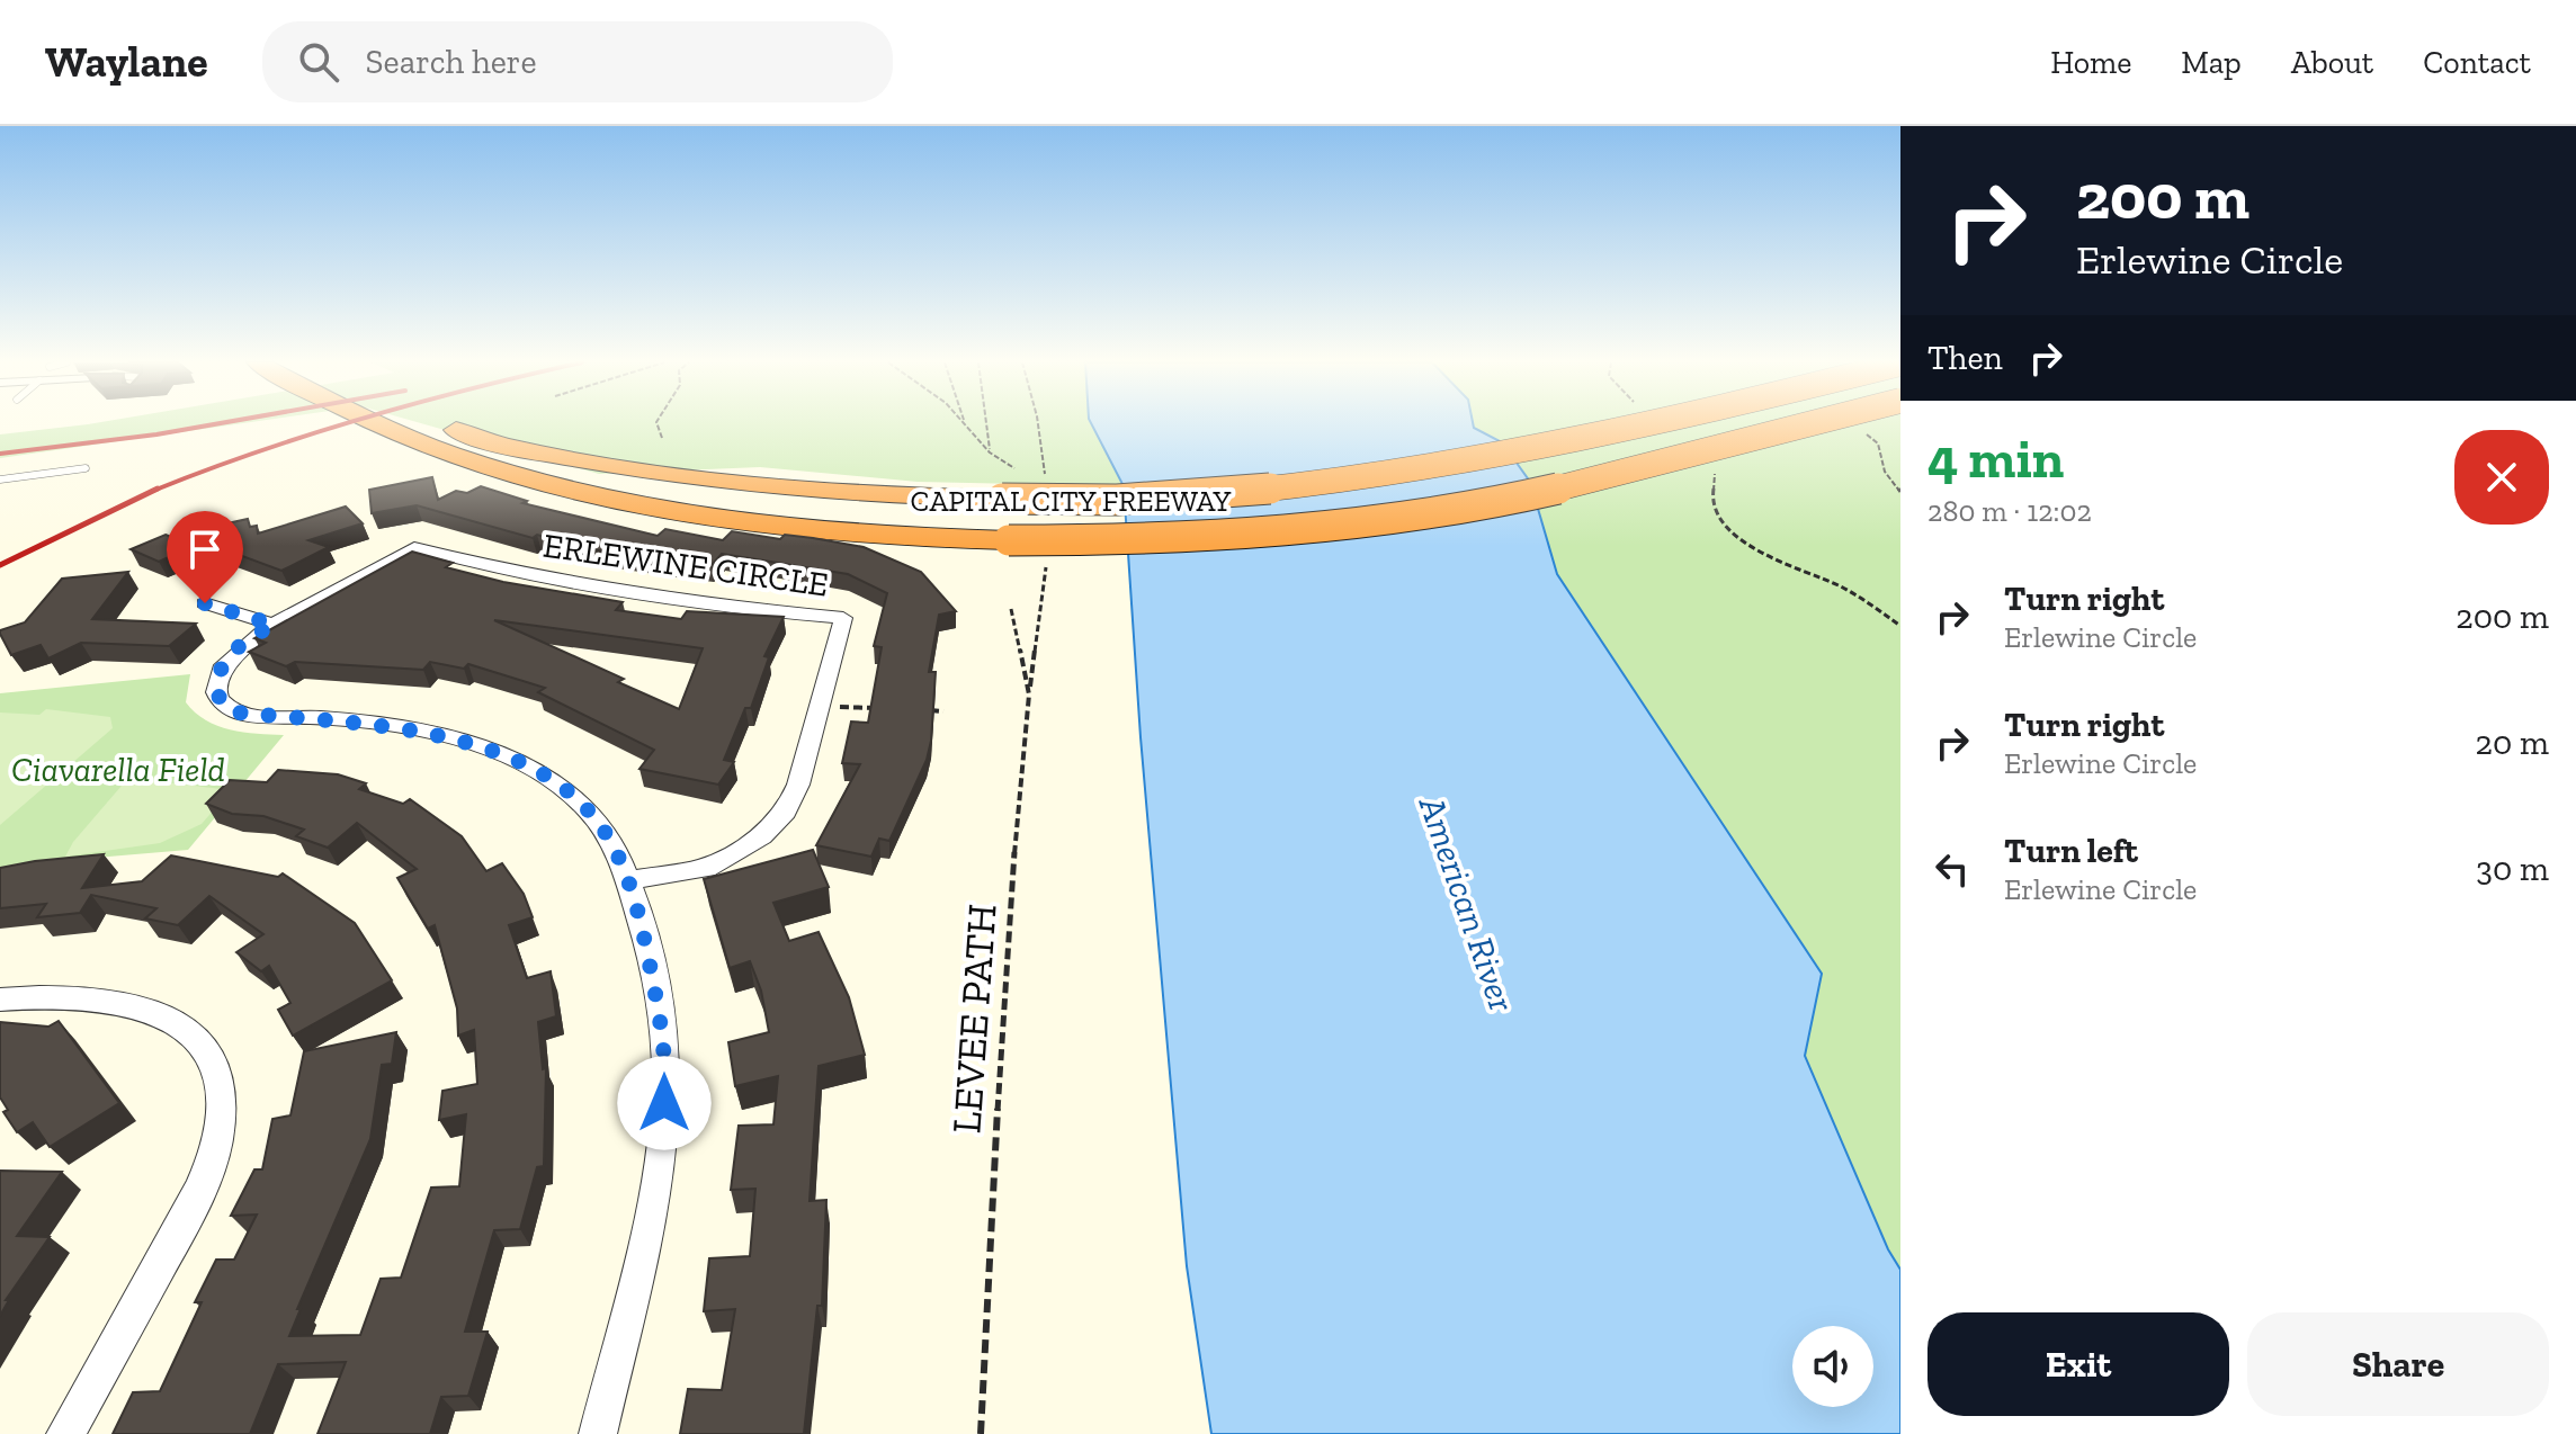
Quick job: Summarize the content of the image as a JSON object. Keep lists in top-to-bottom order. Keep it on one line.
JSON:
{"streets":{"highway":["CAPITAL CITY FREEWAY"],"street":["ERLEWINE CIRCLE"],"path":["LEVEE PATH"]},"water":["American River"],"parks":["Ciavarella Field"],"page":{"header":"Waylane","search":"Search here","nav":["Home","Map","About","Contact"],"turn":["200 m","Erlewine Circle"],"then":"Then","heading":["4 min","280 m · 12:02"],"list":[{"name":"Turn right","note":"Erlewine Circle","value":"200 m"},{"name":"Turn right","note":"Erlewine Circle","value":"20 m"},{"name":"Turn left","note":"Erlewine Circle","value":"30 m"}],"buttons":["Exit","Share"]}}
